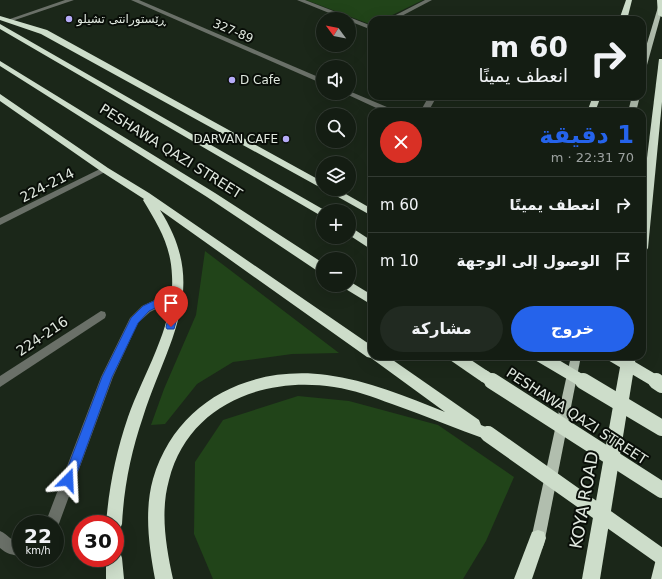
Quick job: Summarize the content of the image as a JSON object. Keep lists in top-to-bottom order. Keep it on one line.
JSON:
{"streets":{"highway":["PESHAWA QAZI STREET","KOYA ROAD"],"street":["327-89","224-214","224-216"]},"places":["ڕێستورانتی تشیلو","D Cafe","DARVAN CAFE"],"north":"top left","page":{"map_buttons":["+","−"],"turn":["60 m","انعطف يمينًا"],"heading":["1 دقيقة","70 m · 22:31"],"list":[{"name":"انعطف يمينًا","value":"60 m"},{"name":"الوصول إلى الوجهة","value":"10 m"}],"buttons":["خروج","مشاركة"],"speed":"22 km/h","limit":"30"}}
